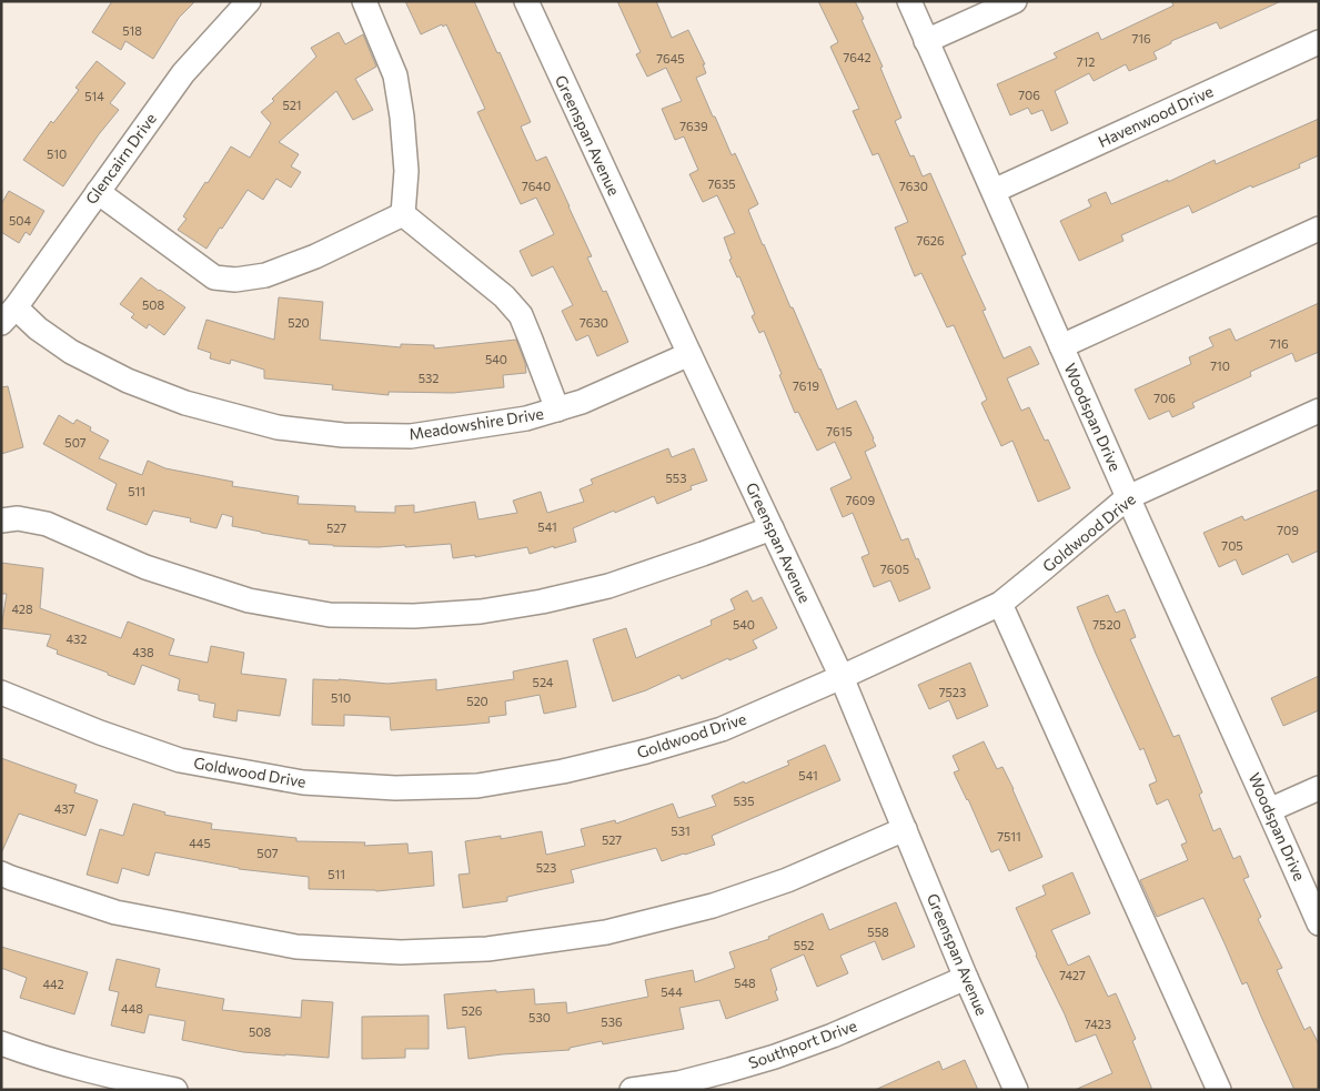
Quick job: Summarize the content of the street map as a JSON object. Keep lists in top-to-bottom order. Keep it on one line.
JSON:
{"streets":{"street":["Havenwood Drive","Greenspan Avenue","Glencairn Drive","Woodspan Drive","Meadowshire Drive","Goldwood Drive","Southport Drive"]},"crossings":[["Havenwood Drive","Woodspan Drive"],["Greenspan Avenue","Meadowshire Drive"],["Greenspan Avenue","Goldwood Drive"],["Greenspan Avenue","Southport Drive"],["Glencairn Drive","Meadowshire Drive"],["Woodspan Drive","Goldwood Drive"]],"house_numbers":["518","716","7642","7645","712","706","514","521","7639","510","7635","7640","7630","504","7626","508","520","7630","716","540","710","532","7619","706","7615","507","553","511","7609","541","527","709","705","7605","428","540","7520","432","438","524","7523","510","520","541","535","437","531","7511","527","445","507","523","511","558","552","7427","548","442","544","448","526","530","536","7423","508"]}
